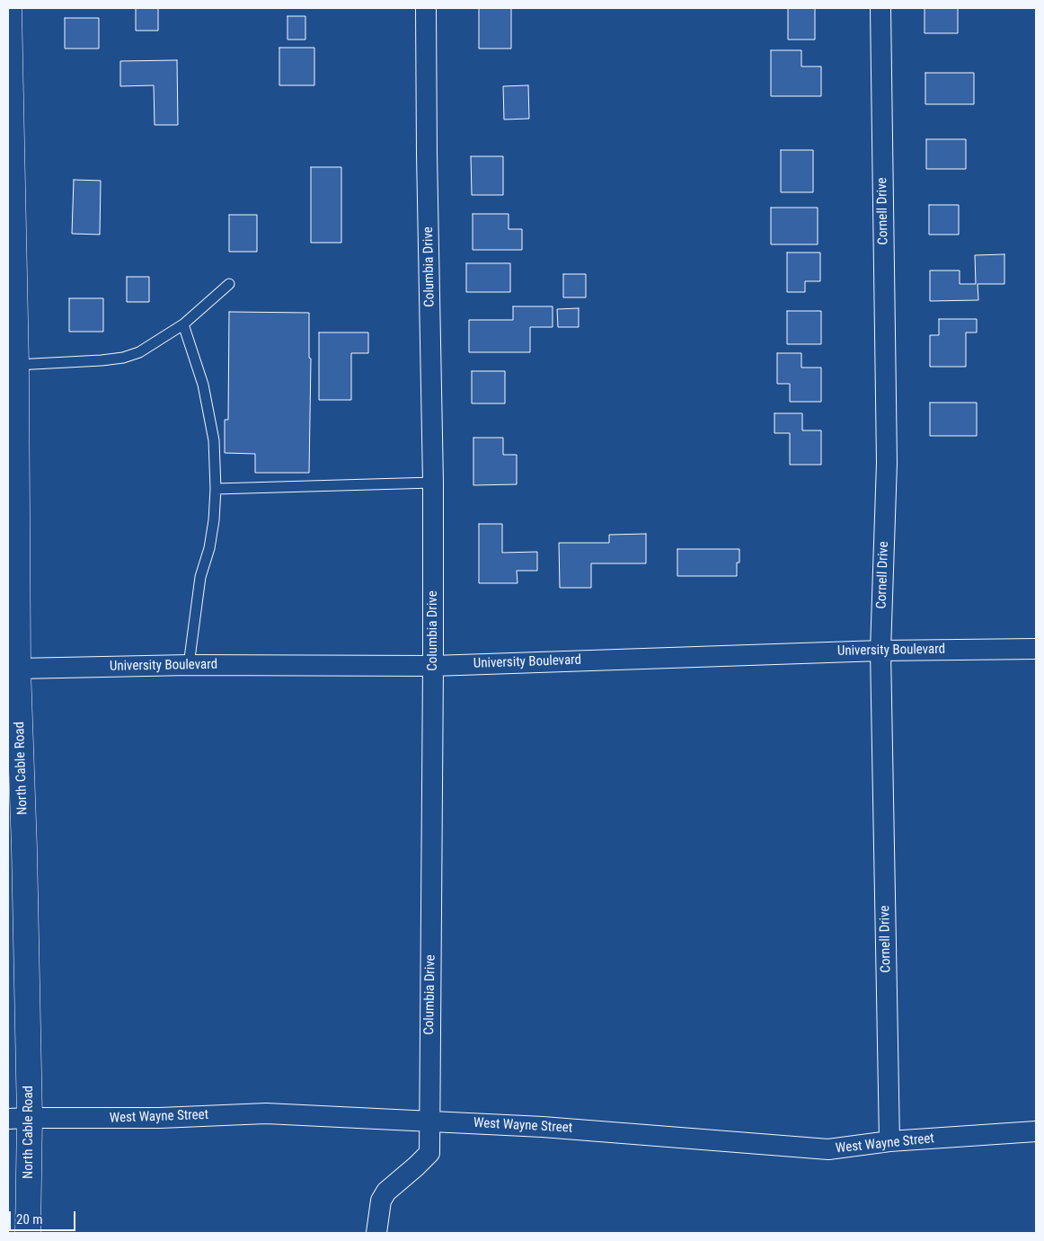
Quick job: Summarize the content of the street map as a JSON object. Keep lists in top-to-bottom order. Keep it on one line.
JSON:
{"streets":{"street":["Cornell Drive","Columbia Drive","University Boulevard","North Cable Road","West Wayne Street"]},"crossings":[["Cornell Drive","University Boulevard"],["Cornell Drive","West Wayne Street"],["Columbia Drive","University Boulevard"],["Columbia Drive","West Wayne Street"],["University Boulevard","North Cable Road"],["North Cable Road","West Wayne Street"]],"scale_bar":"20 m"}
